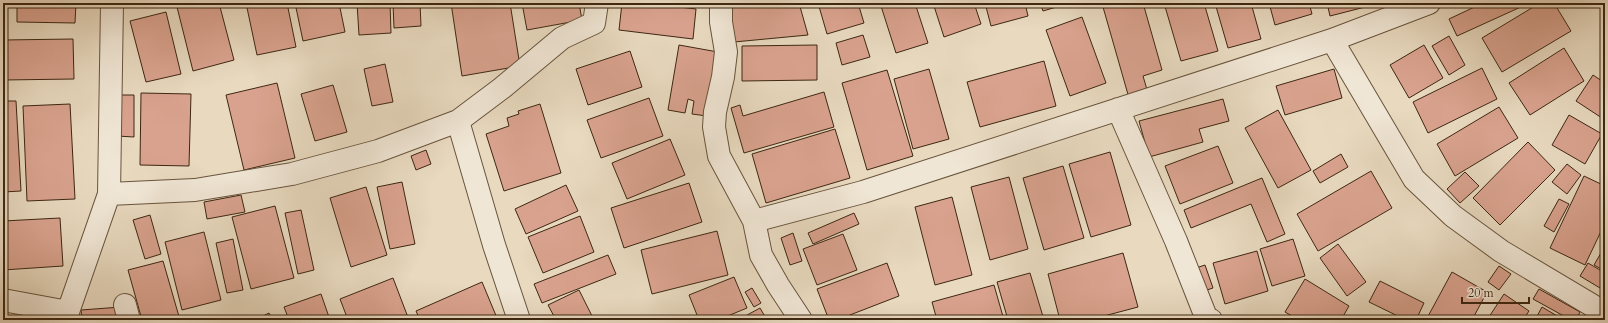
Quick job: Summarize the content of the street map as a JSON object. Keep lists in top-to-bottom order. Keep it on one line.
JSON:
{"scale_bar":"20 m"}
